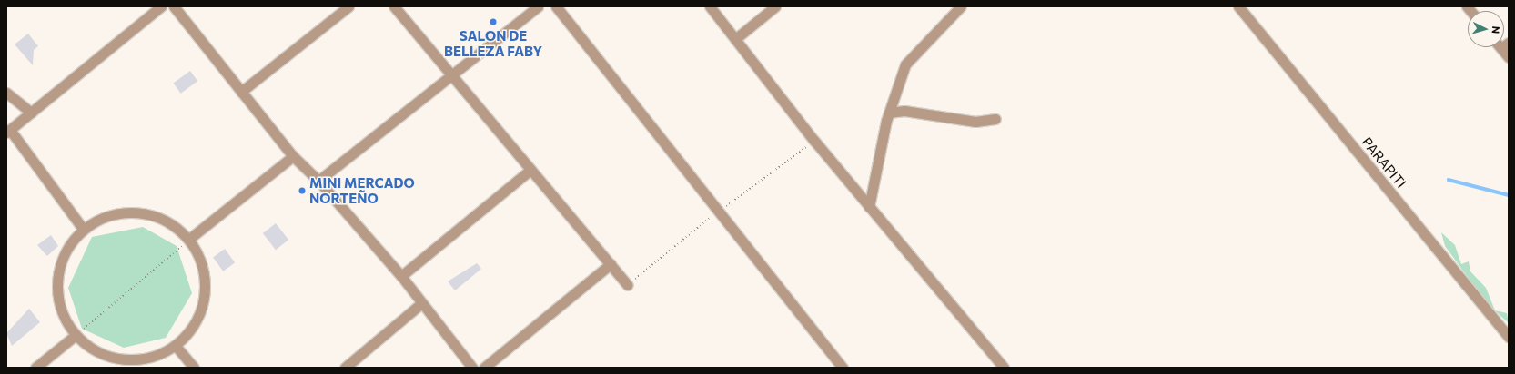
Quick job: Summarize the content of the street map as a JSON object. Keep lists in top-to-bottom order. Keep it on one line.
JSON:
{"streets":{"street":["PARAPITI"]},"places":["SALON DE BELLEZA FABY","MINI MERCADO NORTEÑO"],"north":"right"}
